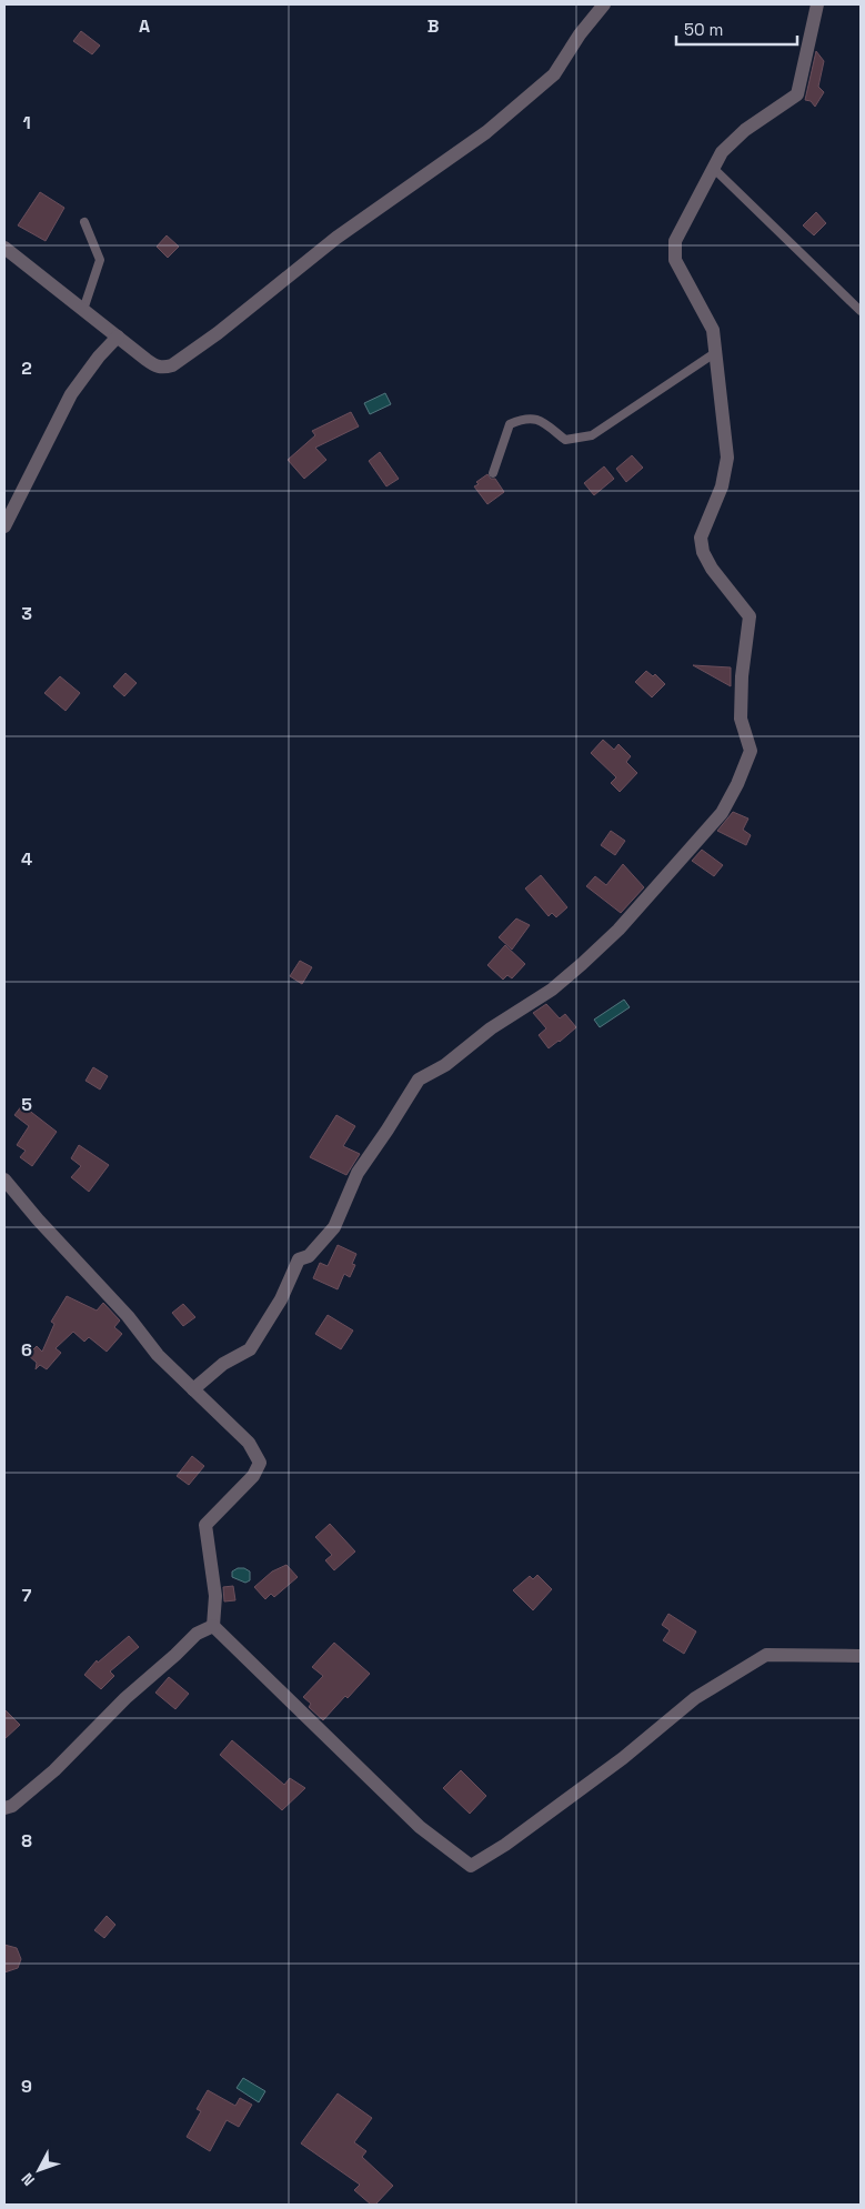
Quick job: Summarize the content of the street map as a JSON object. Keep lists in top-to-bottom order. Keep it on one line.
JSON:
{"scale_bar":"50 m","north":"bottom left","grid":{"columns":["A","B"],"rows":["1","2","3","4","5","6","7","8","9"]}}
